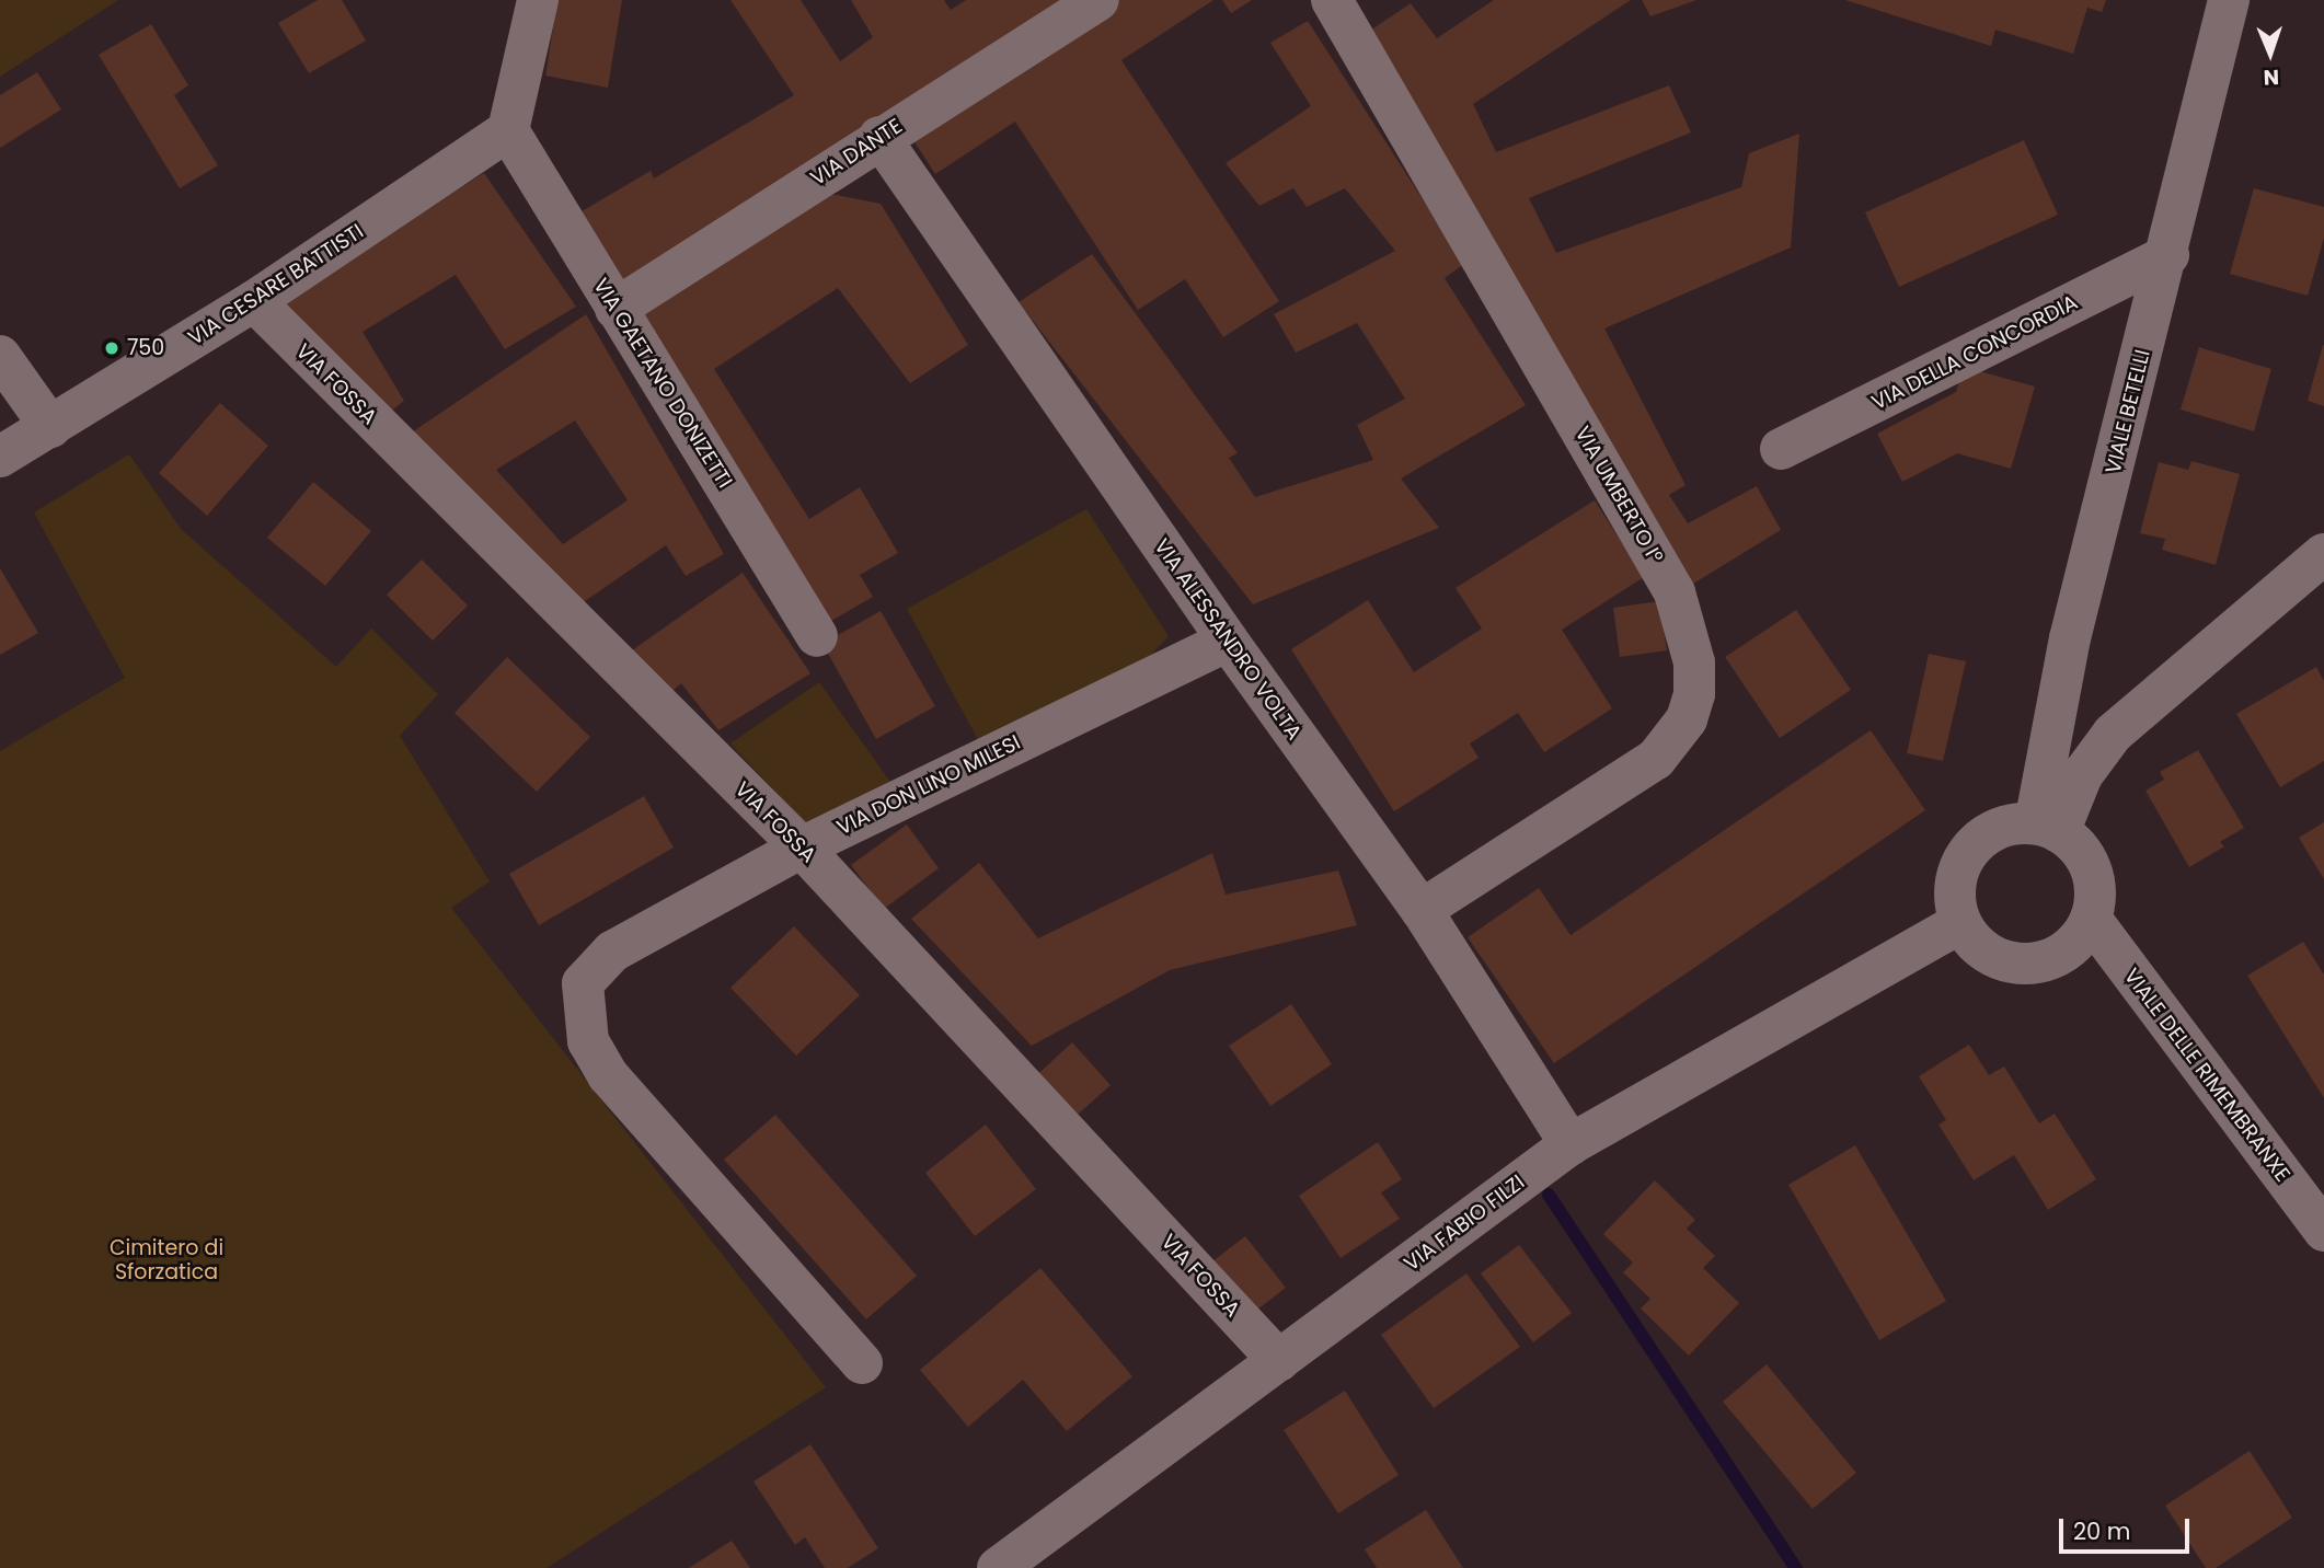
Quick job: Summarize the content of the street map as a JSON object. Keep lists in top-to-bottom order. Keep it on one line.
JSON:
{"streets":{"street":["VIA DANTE","VIA CESARE BATTISTI","VIA DELLA CONCORDIA","VIA GAETANO DONIZETTI","VIA FOSSA","VIALE BETELLI","VIA UMBERTO I°","VIA ALESSANDRO VOLTA","VIA DON LINO MILESI","VIALE DELLE RIMEMBRANXE","VIA FABIO FILZI"]},"crossings":[["VIA DANTE","VIA GAETANO DONIZETTI"],["VIA DANTE","VIA ALESSANDRO VOLTA"],["VIA CESARE BATTISTI","VIA GAETANO DONIZETTI"],["VIA CESARE BATTISTI","VIA FOSSA"],["VIA DELLA CONCORDIA","VIALE BETELLI"],["VIA FOSSA","VIA DON LINO MILESI"],["VIA FOSSA","VIA FABIO FILZI"],["VIALE BETELLI","VIALE DELLE RIMEMBRANXE"],["VIALE BETELLI","VIA FABIO FILZI"],["VIA UMBERTO I°","VIA ALESSANDRO VOLTA"],["VIA ALESSANDRO VOLTA","VIA DON LINO MILESI"],["VIA ALESSANDRO VOLTA","VIA FABIO FILZI"],["VIALE DELLE RIMEMBRANXE","VIA FABIO FILZI"]],"parks":["Cimitero di Sforzatica"],"places":["750"],"scale_bar":"20 m","north":"bottom"}
